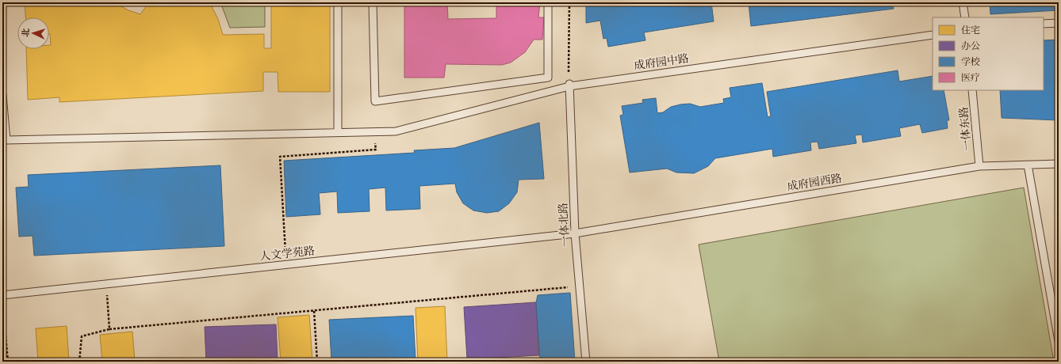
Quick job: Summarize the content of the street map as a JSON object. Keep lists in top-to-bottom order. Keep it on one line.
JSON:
{"streets":{"lane":["成府园中路","一体东路","成府园西路","一体北路","人文学苑路"]},"crossings":[["成府园中路","一体北路"],["一体东路","成府园西路"],["成府园西路","一体北路"],["成府园西路","人文学苑路"],["一体北路","人文学苑路"]],"legend":["住宅","办公","学校","医疗"],"north":"left"}
